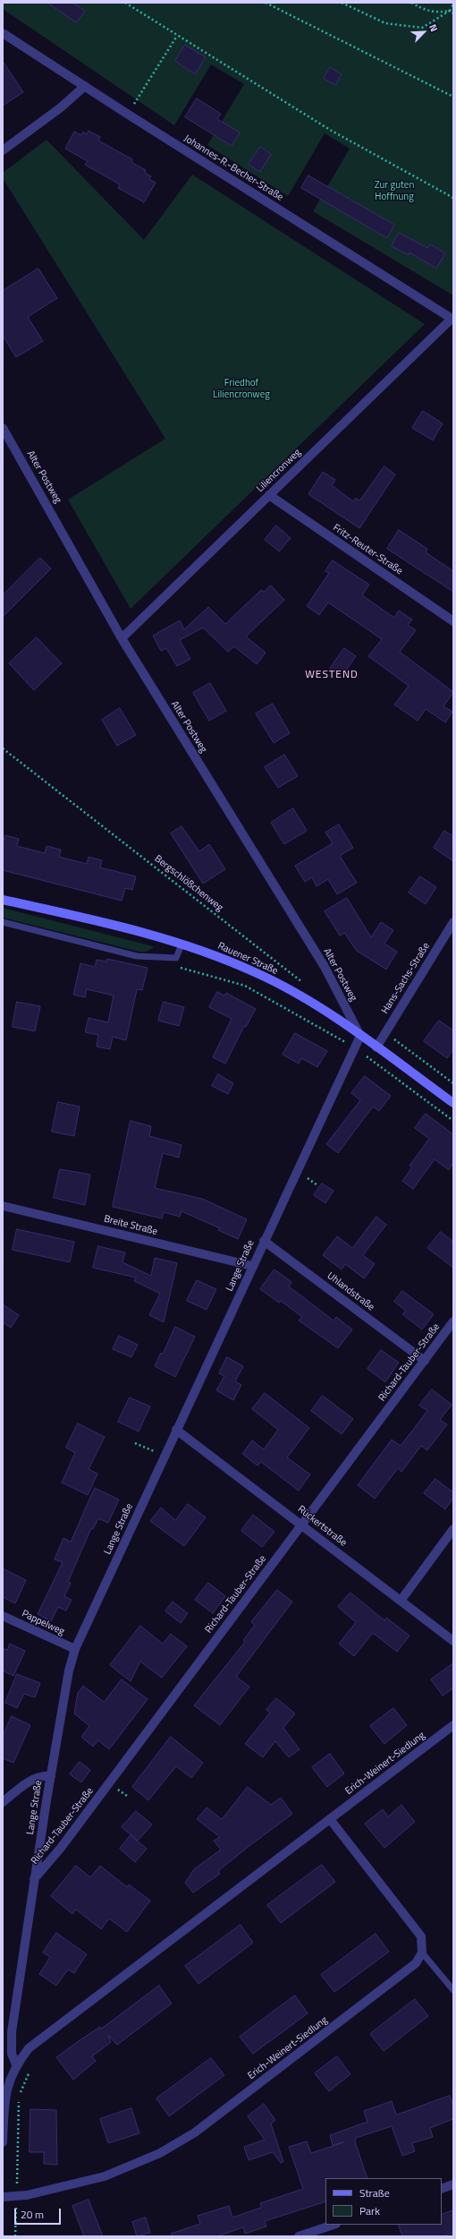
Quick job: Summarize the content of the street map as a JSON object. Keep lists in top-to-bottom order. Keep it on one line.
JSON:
{"streets":{"main road":["Rauener Straße"],"street":["Johannes-R.-Becher-Straße","Liliencronweg","Alter Postweg","Fritz-Reuter-Straße","Hans-Sachs-Straße","Breite Straße","Lange Straße","Uhlandstraße","Richard-Tauber-Straße","Rückertstraße","Pappelweg","Erich-Weinert-Siedlung"],"path":["Bergschlößchenweg"]},"crossings":[["Johannes-R.-Becher-Straße","Liliencronweg"],["Liliencronweg","Alter Postweg"],["Liliencronweg","Fritz-Reuter-Straße"],["Alter Postweg","Rauener Straße"],["Alter Postweg","Lange Straße"],["Rauener Straße","Hans-Sachs-Straße"],["Rauener Straße","Lange Straße"],["Breite Straße","Lange Straße"],["Lange Straße","Uhlandstraße"],["Lange Straße","Richard-Tauber-Straße"],["Lange Straße","Rückertstraße"],["Lange Straße","Pappelweg"],["Lange Straße","Erich-Weinert-Siedlung"],["Uhlandstraße","Richard-Tauber-Straße"],["Richard-Tauber-Straße","Rückertstraße"]],"districts":["WESTEND"],"parks":["Zur guten Hoffnung","Friedhof Liliencronweg"],"legend":["Straße","Park"],"scale_bar":"20 m","north":"top right"}
